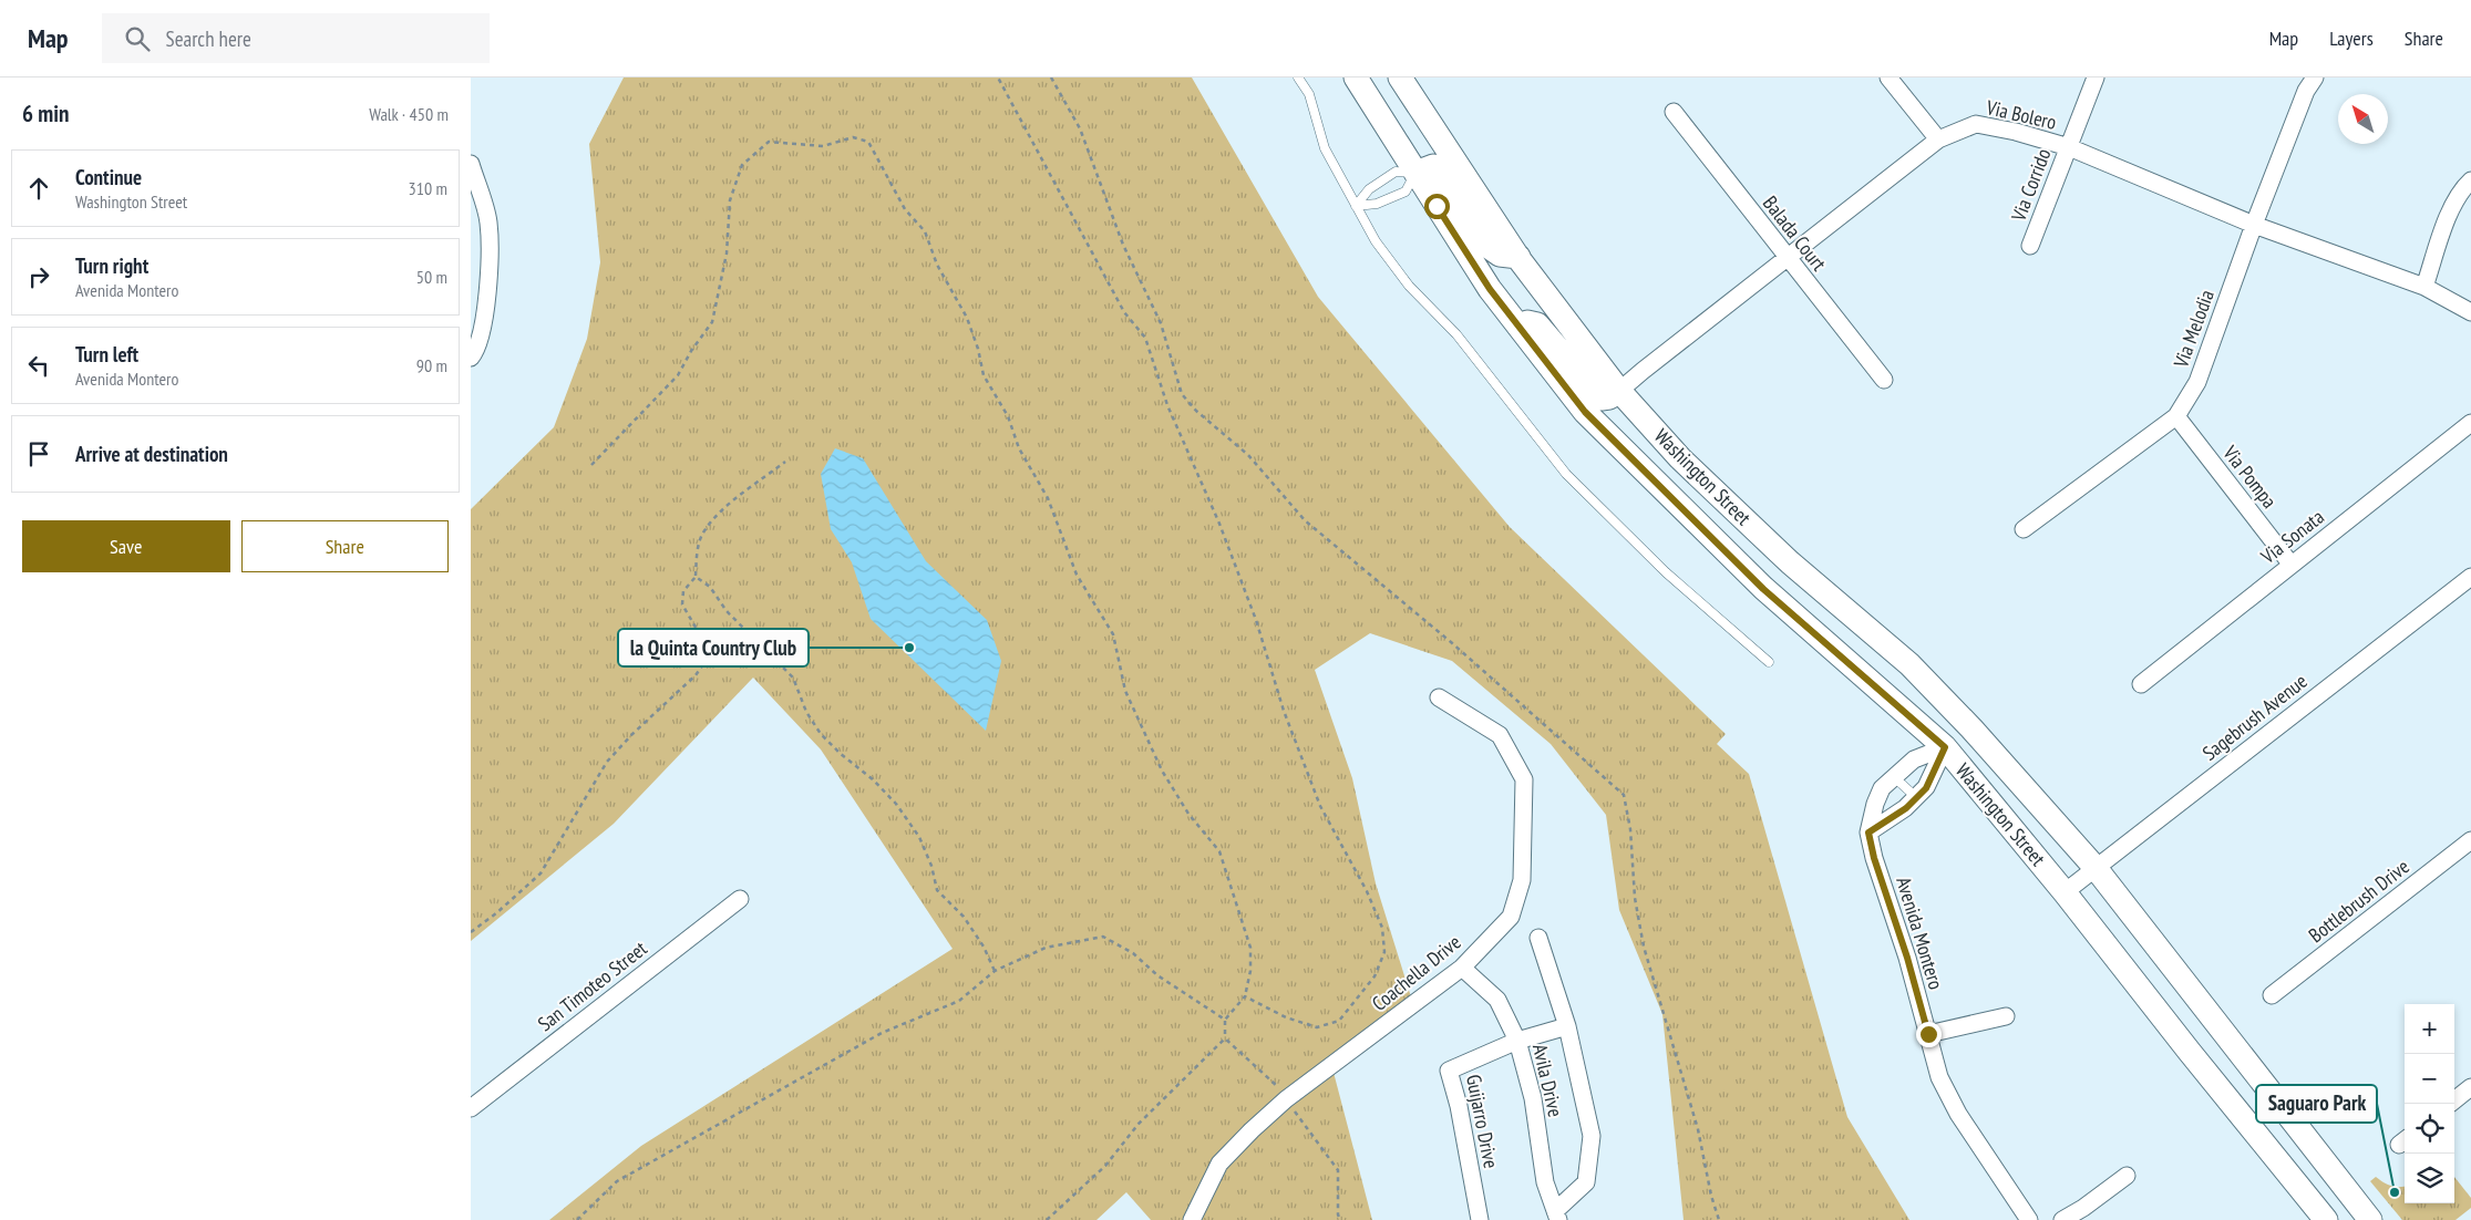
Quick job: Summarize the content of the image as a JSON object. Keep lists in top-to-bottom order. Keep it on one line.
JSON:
{"streets":{"main road":["Washington Street"],"street":["Via Bolero","Via Corrido","Balada Court","Via Melodia","Via Pompa","Via Sonata","Sagebrush Avenue","Bottlebrush Drive","Avenida Montero","Coachella Drive","San Timoteo Street","Avila Drive","Guijarro Drive"]},"crossings":[["Via Bolero","Via Corrido"],["Via Bolero","Balada Court"],["Via Bolero","Via Melodia"],["Via Bolero","Washington Street"],["Via Melodia","Via Pompa"],["Washington Street","Sagebrush Avenue"],["Washington Street","Avenida Montero"],["Via Pompa","Via Sonata"],["Coachella Drive","Avila Drive"],["Avila Drive","Guijarro Drive"]],"places":["la Quinta Country Club","Saguaro Park"],"north":"top left","page":{"header":"Map","search":"Search here","nav":["Map","Layers","Share"],"heading":["6 min","Walk · 450 m"],"list":[["Continue","Washington Street","310 m"],["Turn right","Avenida Montero","50 m"],["Turn left","Avenida Montero","90 m"],"Arrive at destination"],"buttons":["Save","Share"],"map_buttons":["+","−"]}}
